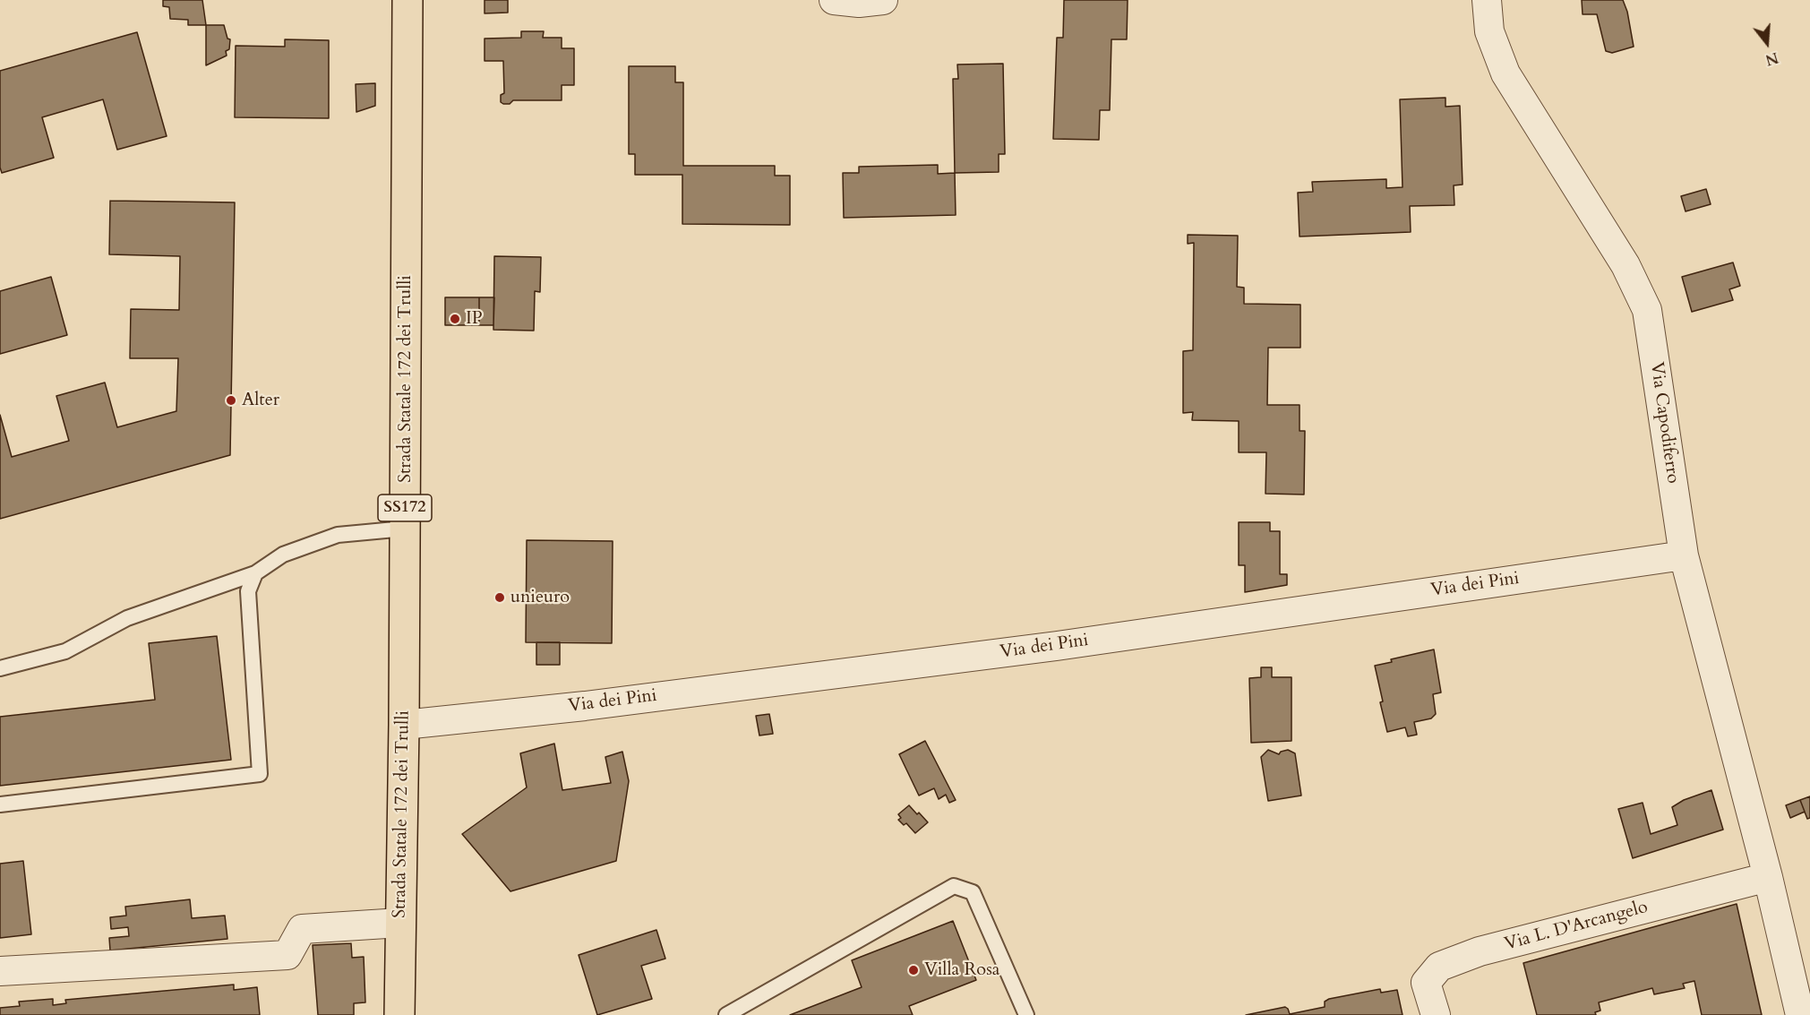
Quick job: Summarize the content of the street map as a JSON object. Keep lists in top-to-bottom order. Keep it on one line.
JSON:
{"streets":{"main road":["Strada Statale 172 dei Trulli","SS172"],"street":["Via Capodiferro","Via dei Pini","Via L. D'Arcangelo"]},"crossings":[["Strada Statale 172 dei Trulli","Via dei Pini"],["Via Capodiferro","Via dei Pini"],["Via Capodiferro","Via L. D'Arcangelo"]],"places":["IP","Alter","unieuro","Villa Rosa"],"north":"bottom"}
